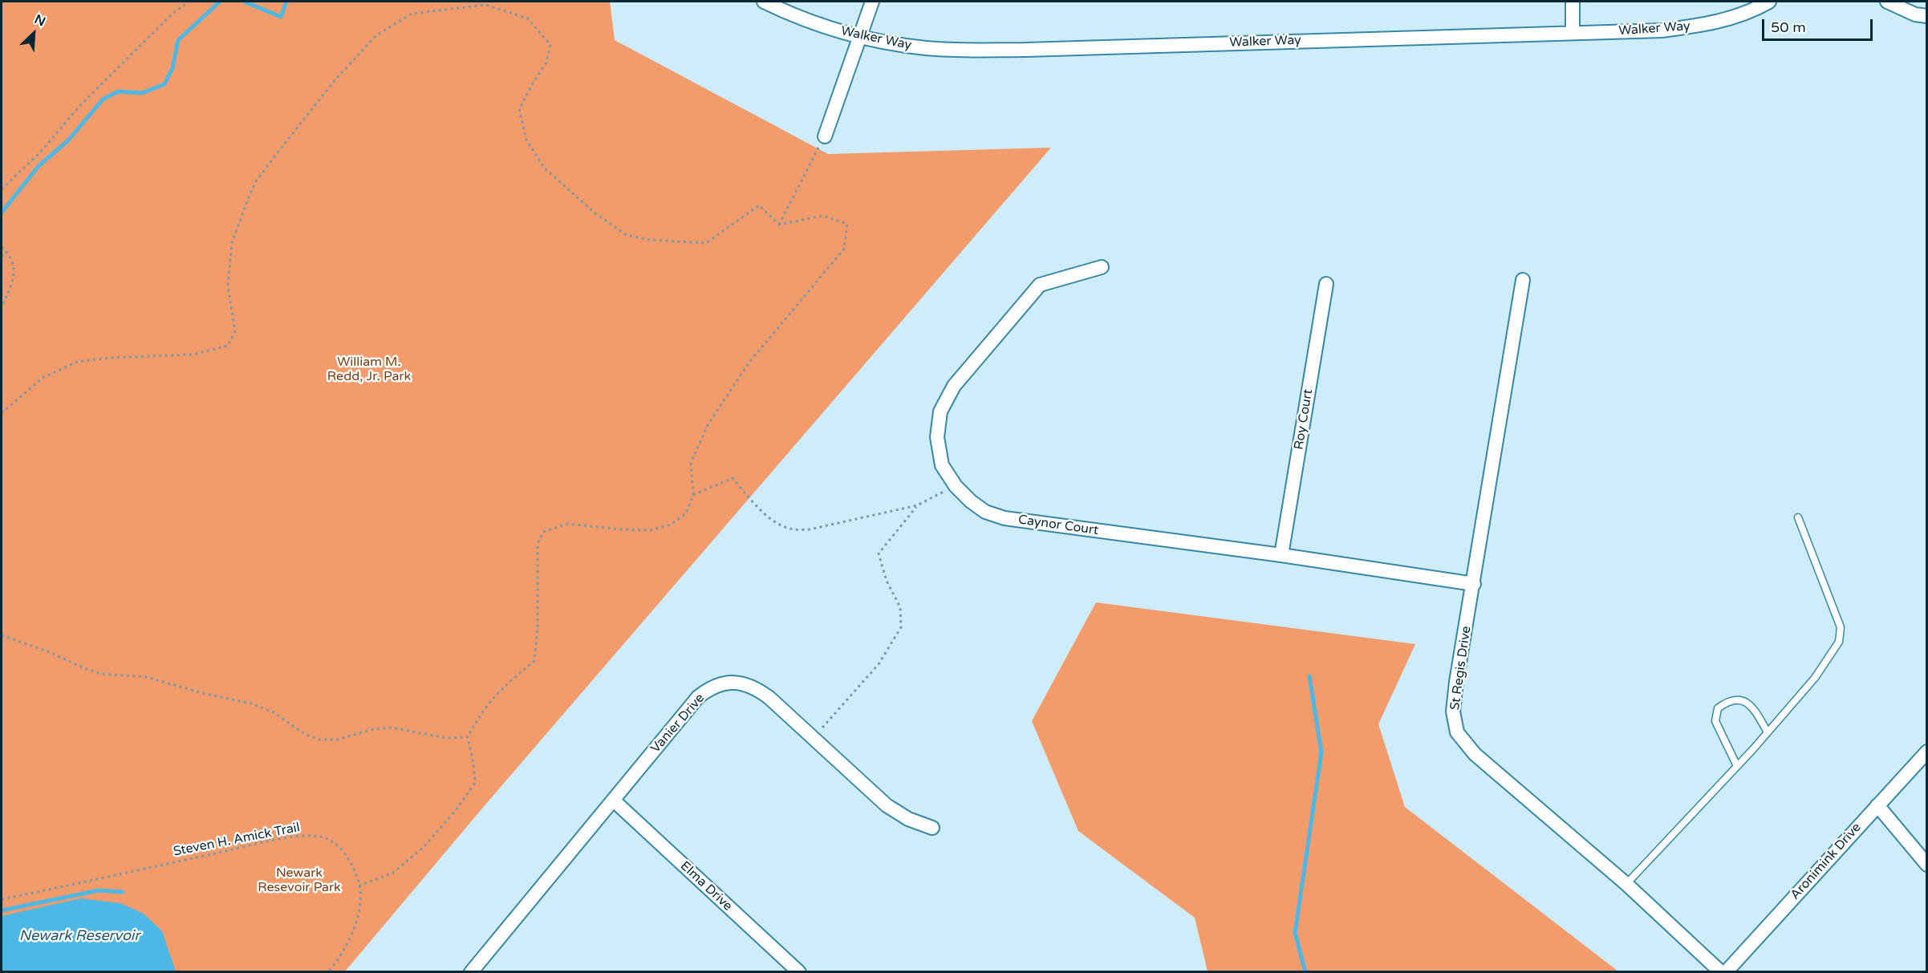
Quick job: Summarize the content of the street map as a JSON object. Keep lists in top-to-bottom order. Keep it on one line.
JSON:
{"streets":{"street":["Walker Way","Roy Court","Caynor Court","St Regis Drive","Vanier Drive","Aronimink Drive","Elma Drive"],"path":["Steven H. Amick Trail"]},"crossings":[["Roy Court","Caynor Court"],["Caynor Court","St Regis Drive"],["Vanier Drive","Elma Drive"]],"water":["Newark Reservoir"],"parks":["William M. Redd, Jr. Park","Newark Resevoir Park"],"scale_bar":"50 m","north":"top right"}
